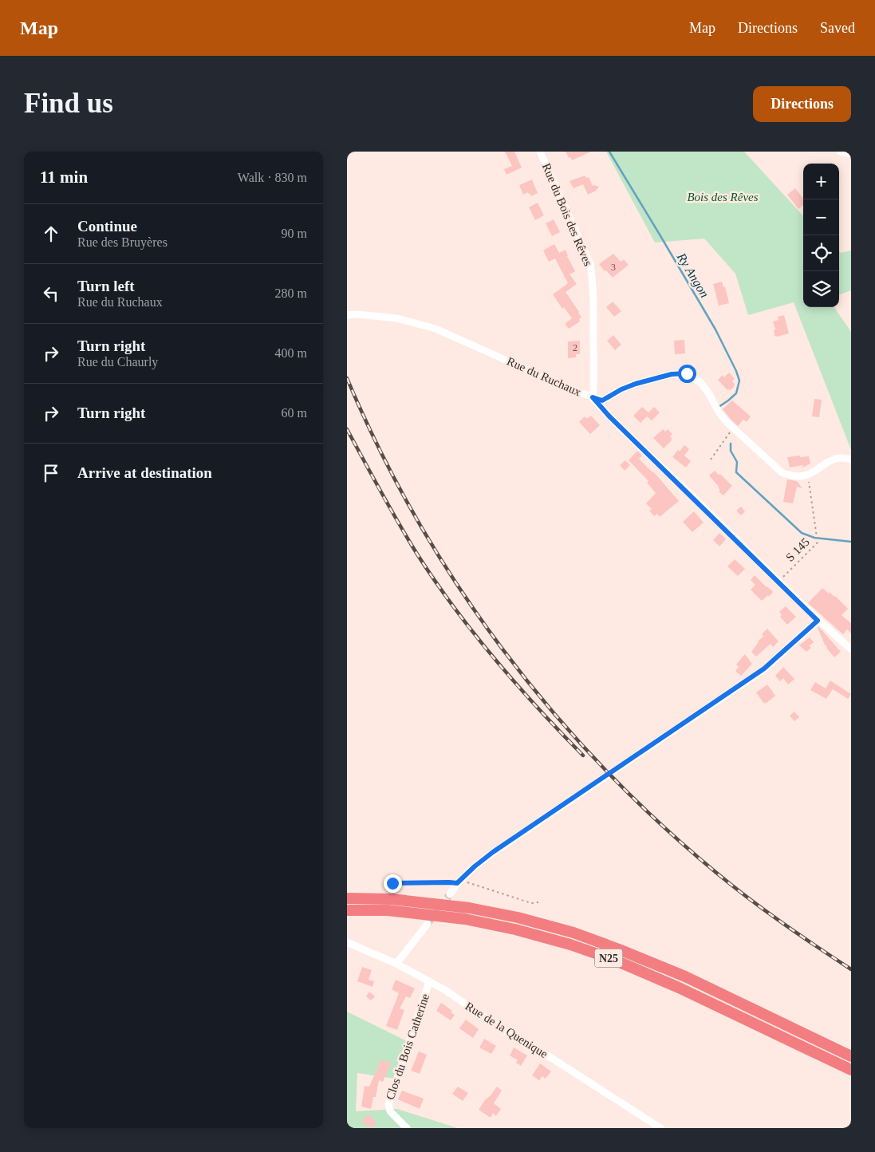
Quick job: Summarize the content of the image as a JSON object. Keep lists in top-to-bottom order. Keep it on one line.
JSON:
{"streets":{"highway":["N25"],"street":["Rue du Bois des Rêves","Rue du Ruchaux","Rue de la Quenique","Clos du Bois Catherine"],"path":["S 145"]},"crossings":[["Rue du Bois des Rêves","Rue du Ruchaux"],["Rue de la Quenique","Clos du Bois Catherine"]],"water":["Ry Angon"],"parks":["Bois des Rêves"],"house_numbers":["3","2"],"page":{"header":"Map","nav":["Map","Directions","Saved"],"buttons":"Directions","title":"Find us","heading":["11 min","Walk · 830 m"],"map_buttons":["+","−"],"list":[["Continue","Rue des Bruyères","90 m"],["Turn left","Rue du Ruchaux","280 m"],["Turn right","Rue du Chaurly","400 m"],["Turn right","60 m"],"Arrive at destination"]}}
